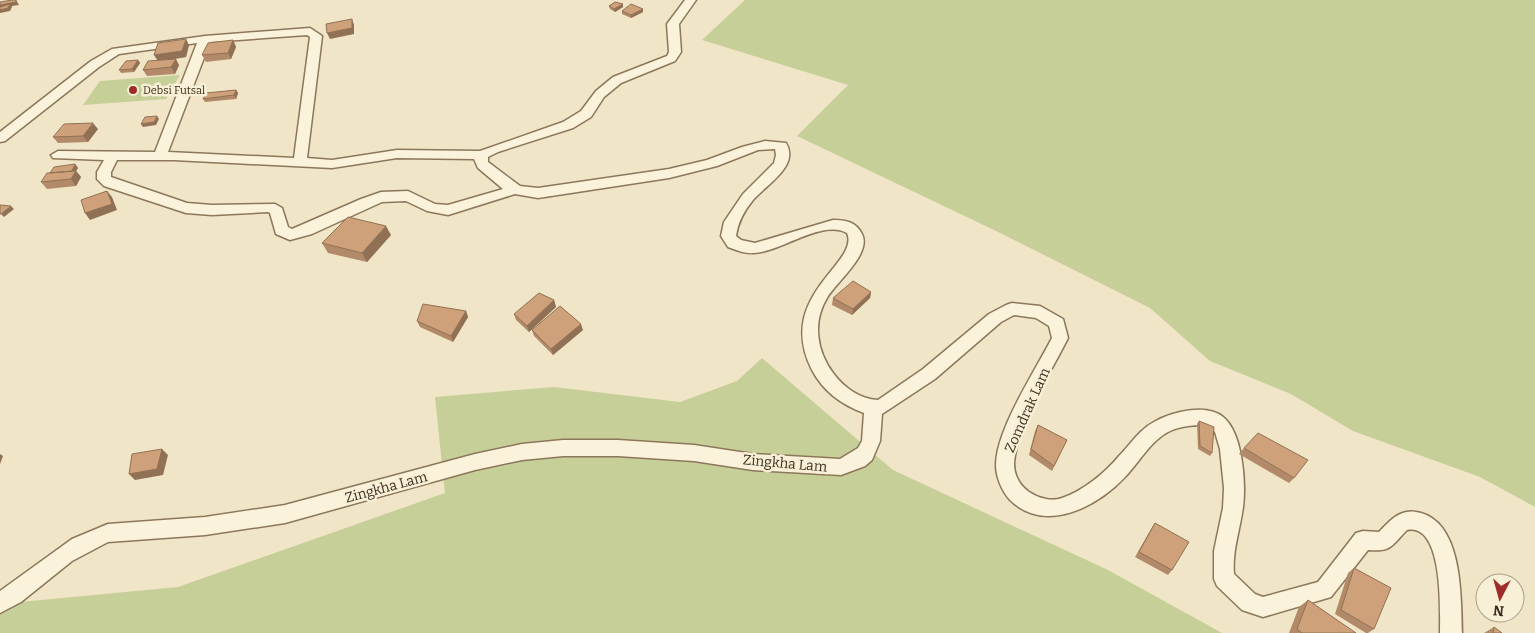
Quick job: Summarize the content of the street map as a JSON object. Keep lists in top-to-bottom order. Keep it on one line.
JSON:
{"streets":{"street":["Zomdrak Lam","Zingkha Lam"]},"crossings":[["Zomdrak Lam","Zingkha Lam"]],"places":["Debsi Futsal"],"north":"bottom"}
